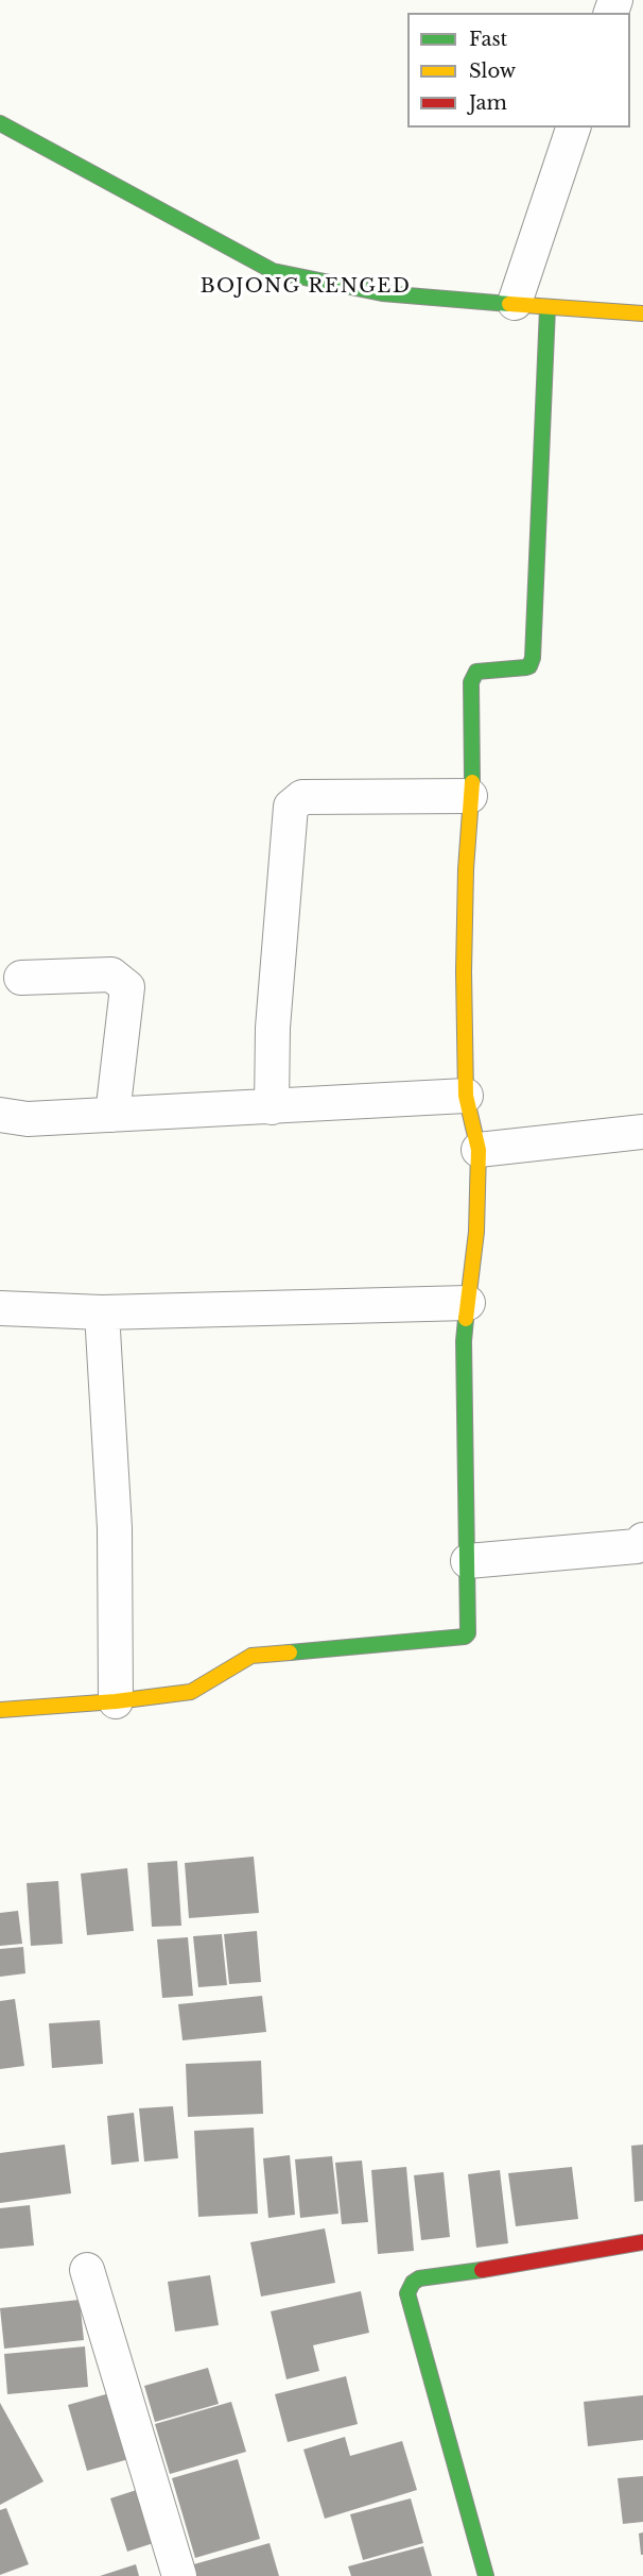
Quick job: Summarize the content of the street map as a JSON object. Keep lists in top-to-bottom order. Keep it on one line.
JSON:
{"districts":["BOJONG RENGED"],"legend":["Fast","Slow","Jam"]}
